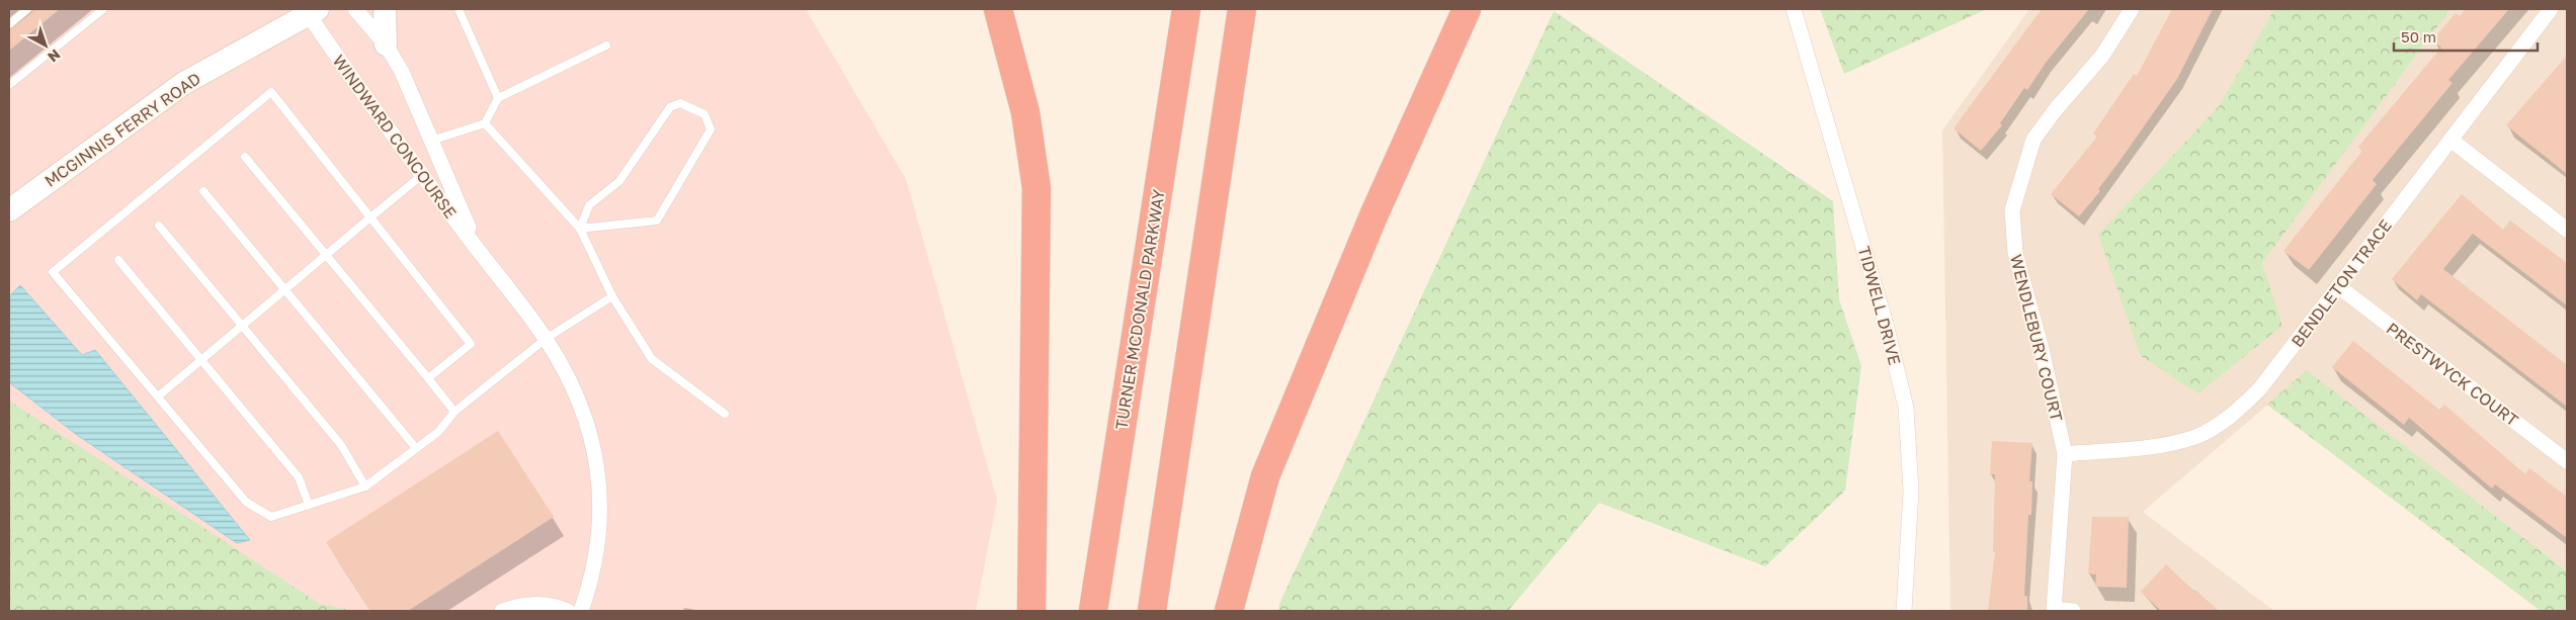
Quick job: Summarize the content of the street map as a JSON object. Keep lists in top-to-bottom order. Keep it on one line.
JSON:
{"streets":{"highway":["TURNER MCDONALD PARKWAY"],"main road":["MCGINNIS FERRY ROAD"],"street":["WINDWARD CONCOURSE","BENDLETON TRACE","TIDWELL DRIVE","WENDLEBURY COURT","PRESTWYCK COURT"]},"crossings":[["MCGINNIS FERRY ROAD","WINDWARD CONCOURSE"],["BENDLETON TRACE","WENDLEBURY COURT"],["BENDLETON TRACE","PRESTWYCK COURT"]],"scale_bar":"50 m","north":"bottom right"}
